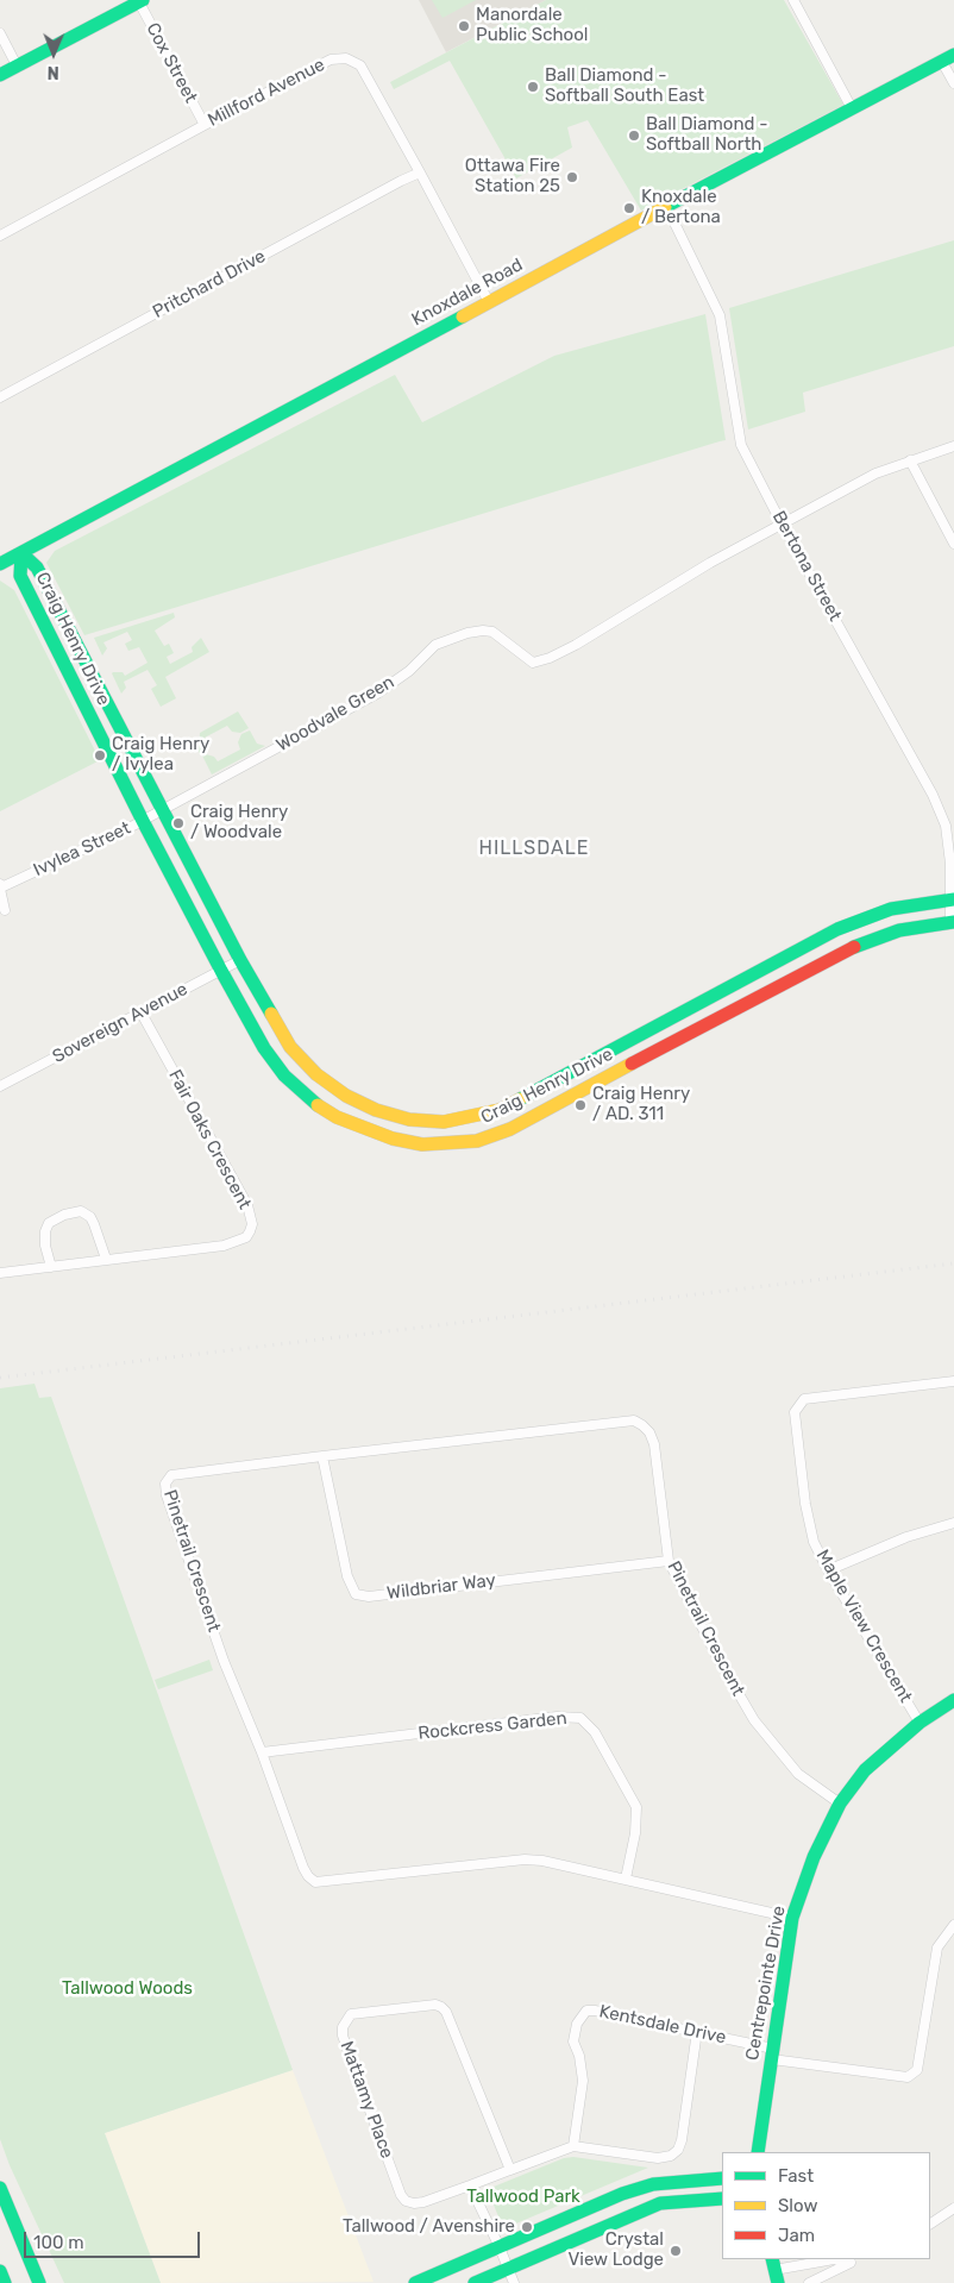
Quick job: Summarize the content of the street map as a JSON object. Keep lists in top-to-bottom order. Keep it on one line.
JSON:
{"streets":{"street":["Cox Street","Millford Avenue","Pritchard Drive","Knoxdale Road","Bertona Street","Craig Henry Drive","Woodvale Green","Ivylea Street","Sovereign Avenue","Fair Oaks Crescent","Pinetrail Crescent","Wildbriar Way","Maple View Crescent","Rockcress Garden","Centrepointe Drive","Kentsdale Drive","Mattamy Place"]},"crossings":[["Cox Street","Millford Avenue"],["Millford Avenue","Pritchard Drive"],["Millford Avenue","Knoxdale Road"],["Knoxdale Road","Bertona Street"],["Knoxdale Road","Craig Henry Drive"],["Bertona Street","Craig Henry Drive"],["Bertona Street","Woodvale Green"],["Craig Henry Drive","Woodvale Green"],["Craig Henry Drive","Ivylea Street"],["Craig Henry Drive","Sovereign Avenue"],["Woodvale Green","Ivylea Street"],["Sovereign Avenue","Fair Oaks Crescent"],["Pinetrail Crescent","Wildbriar Way"],["Pinetrail Crescent","Rockcress Garden"],["Pinetrail Crescent","Centrepointe Drive"],["Maple View Crescent","Centrepointe Drive"],["Centrepointe Drive","Kentsdale Drive"],["Kentsdale Drive","Mattamy Place"]],"districts":["HILLSDALE"],"parks":["Tallwood Woods","Tallwood Park"],"places":["Manordale Public School","Ball Diamond - Softball South East","Ball Diamond - Softball North","Ottawa Fire Station 25","Knoxdale / Bertona","Craig Henry / Ivylea","Craig Henry / Woodvale","Craig Henry / AD. 311","Tallwood / Avenshire","Crystal View Lodge"],"legend":["Fast","Slow","Jam"],"scale_bar":"100 m","north":"bottom"}
